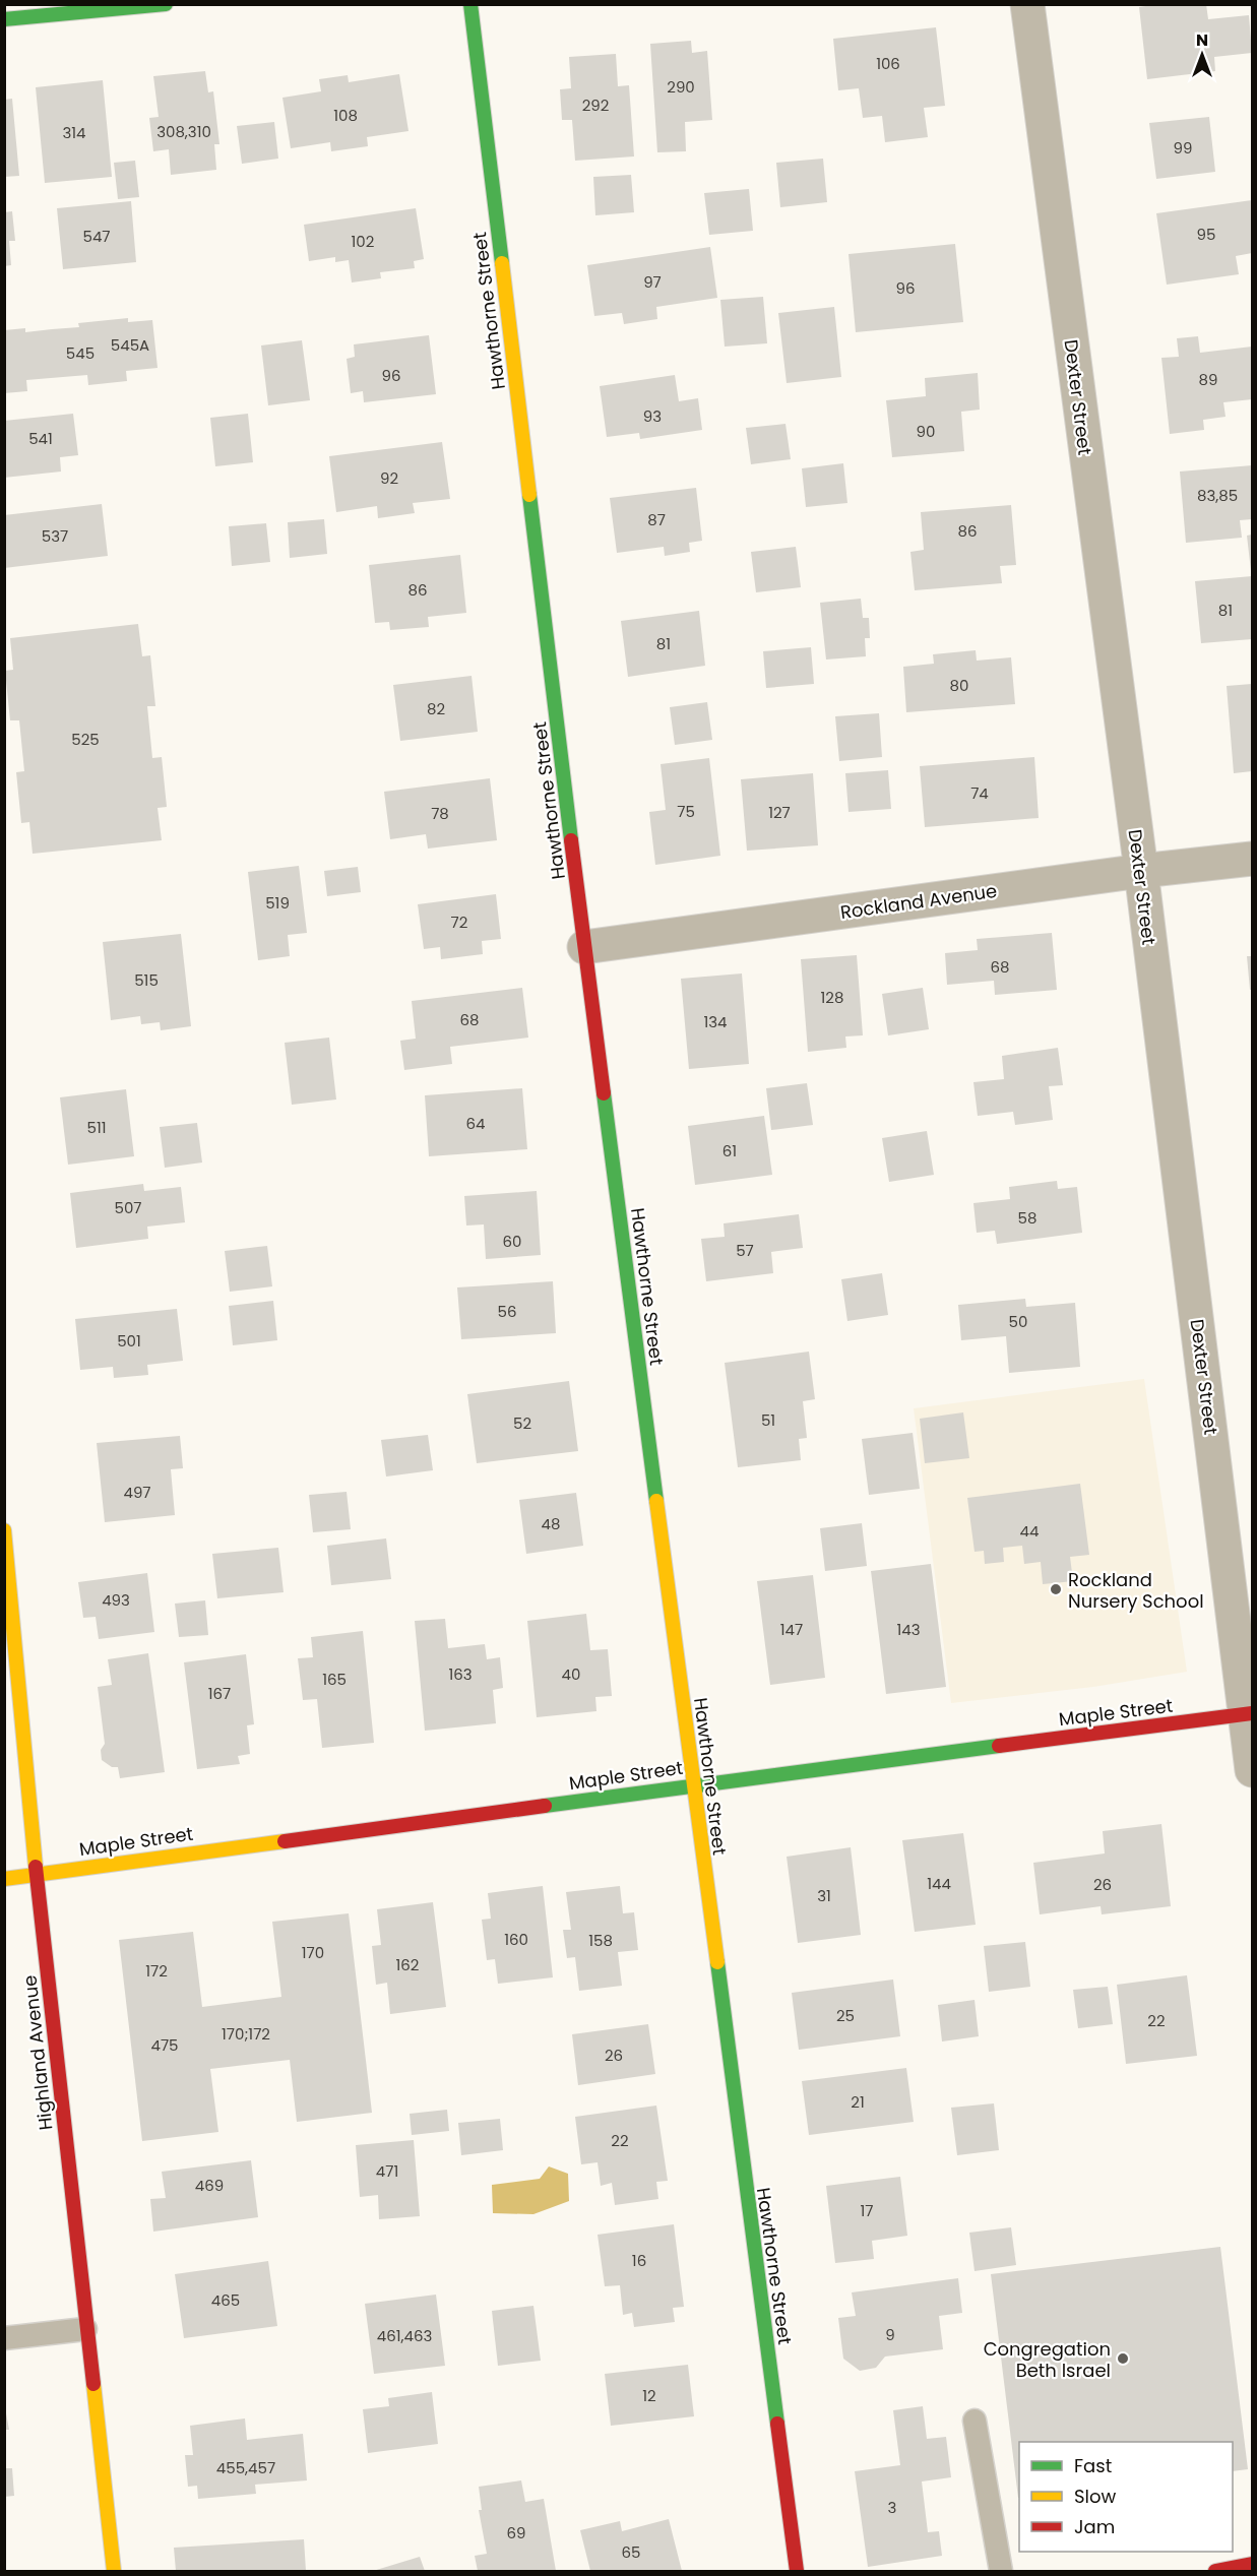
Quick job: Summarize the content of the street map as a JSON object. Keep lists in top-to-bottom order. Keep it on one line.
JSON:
{"streets":{"street":["Hawthorne Street","Dexter Street","Rockland Avenue","Maple Street","Highland Avenue"]},"crossings":[["Hawthorne Street","Rockland Avenue"],["Hawthorne Street","Maple Street"],["Dexter Street","Rockland Avenue"],["Dexter Street","Maple Street"],["Maple Street","Highland Avenue"]],"places":["Rockland Nursery School","Congregation Beth Israel"],"house_numbers":["106","290","292","108","308,310","314","99","95","547","102","97","96","545A","545","96","89","93","90","541","92","83,85","87","86","537","86","81","81","80","82","525","74","75","127","78","519","72","68","515","128","68","134","64","511","61","507","58","60","57","56","50","501","51","52","497","48","44","493","147","143","163","40","165","167","144","26","31","160","158","170","162","172","25","22","170;172","475","26","21","22","471","469","17","16","465","9","461,463","12","455,457","3","69","65"],"legend":["Fast","Slow","Jam"],"north":"top"}
